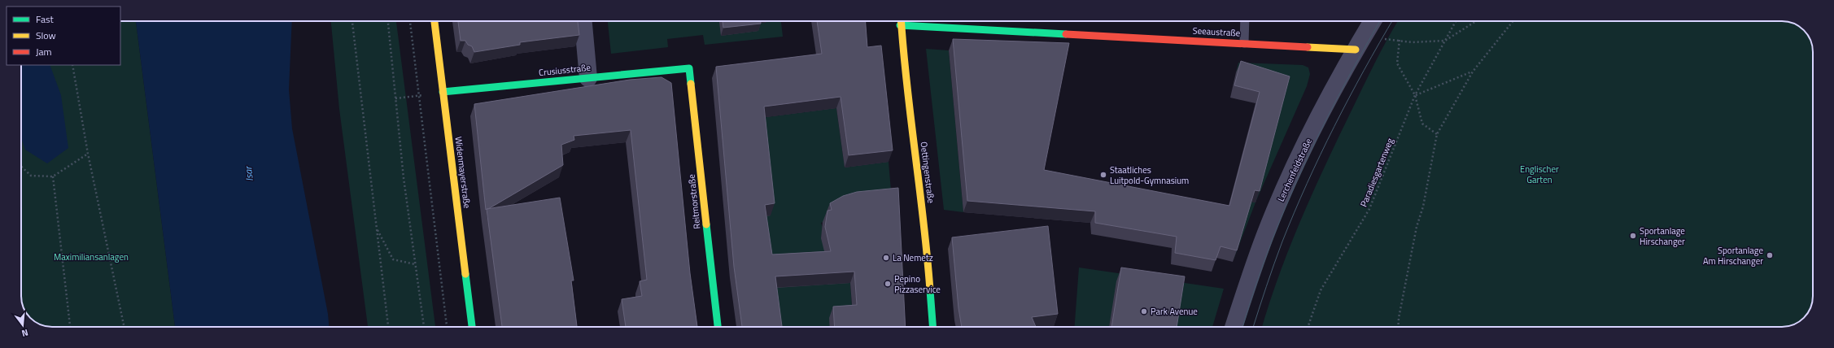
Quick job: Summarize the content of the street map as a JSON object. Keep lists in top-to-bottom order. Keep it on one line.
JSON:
{"streets":{"street":["Seeaustraße","Crusiusstraße","Lerchenfeldstraße","Widenmayerstraße","Oettingenstraße","Reitmorstraße"],"path":["Paradiesgartenweg"]},"crossings":[["Seeaustraße","Lerchenfeldstraße"],["Seeaustraße","Oettingenstraße"],["Crusiusstraße","Widenmayerstraße"],["Crusiusstraße","Reitmorstraße"]],"water":["Isar"],"parks":["Englischer Garten","Maximiliansanlagen"],"places":["Staatliches Luitpold-Gymnasium","Sportanlage Hirschanger","Sportanlage Am Hirschanger","La Nemetz","Pepino Pizzaservice","Park Avenue"],"legend":["Fast","Slow","Jam"],"north":"bottom"}
